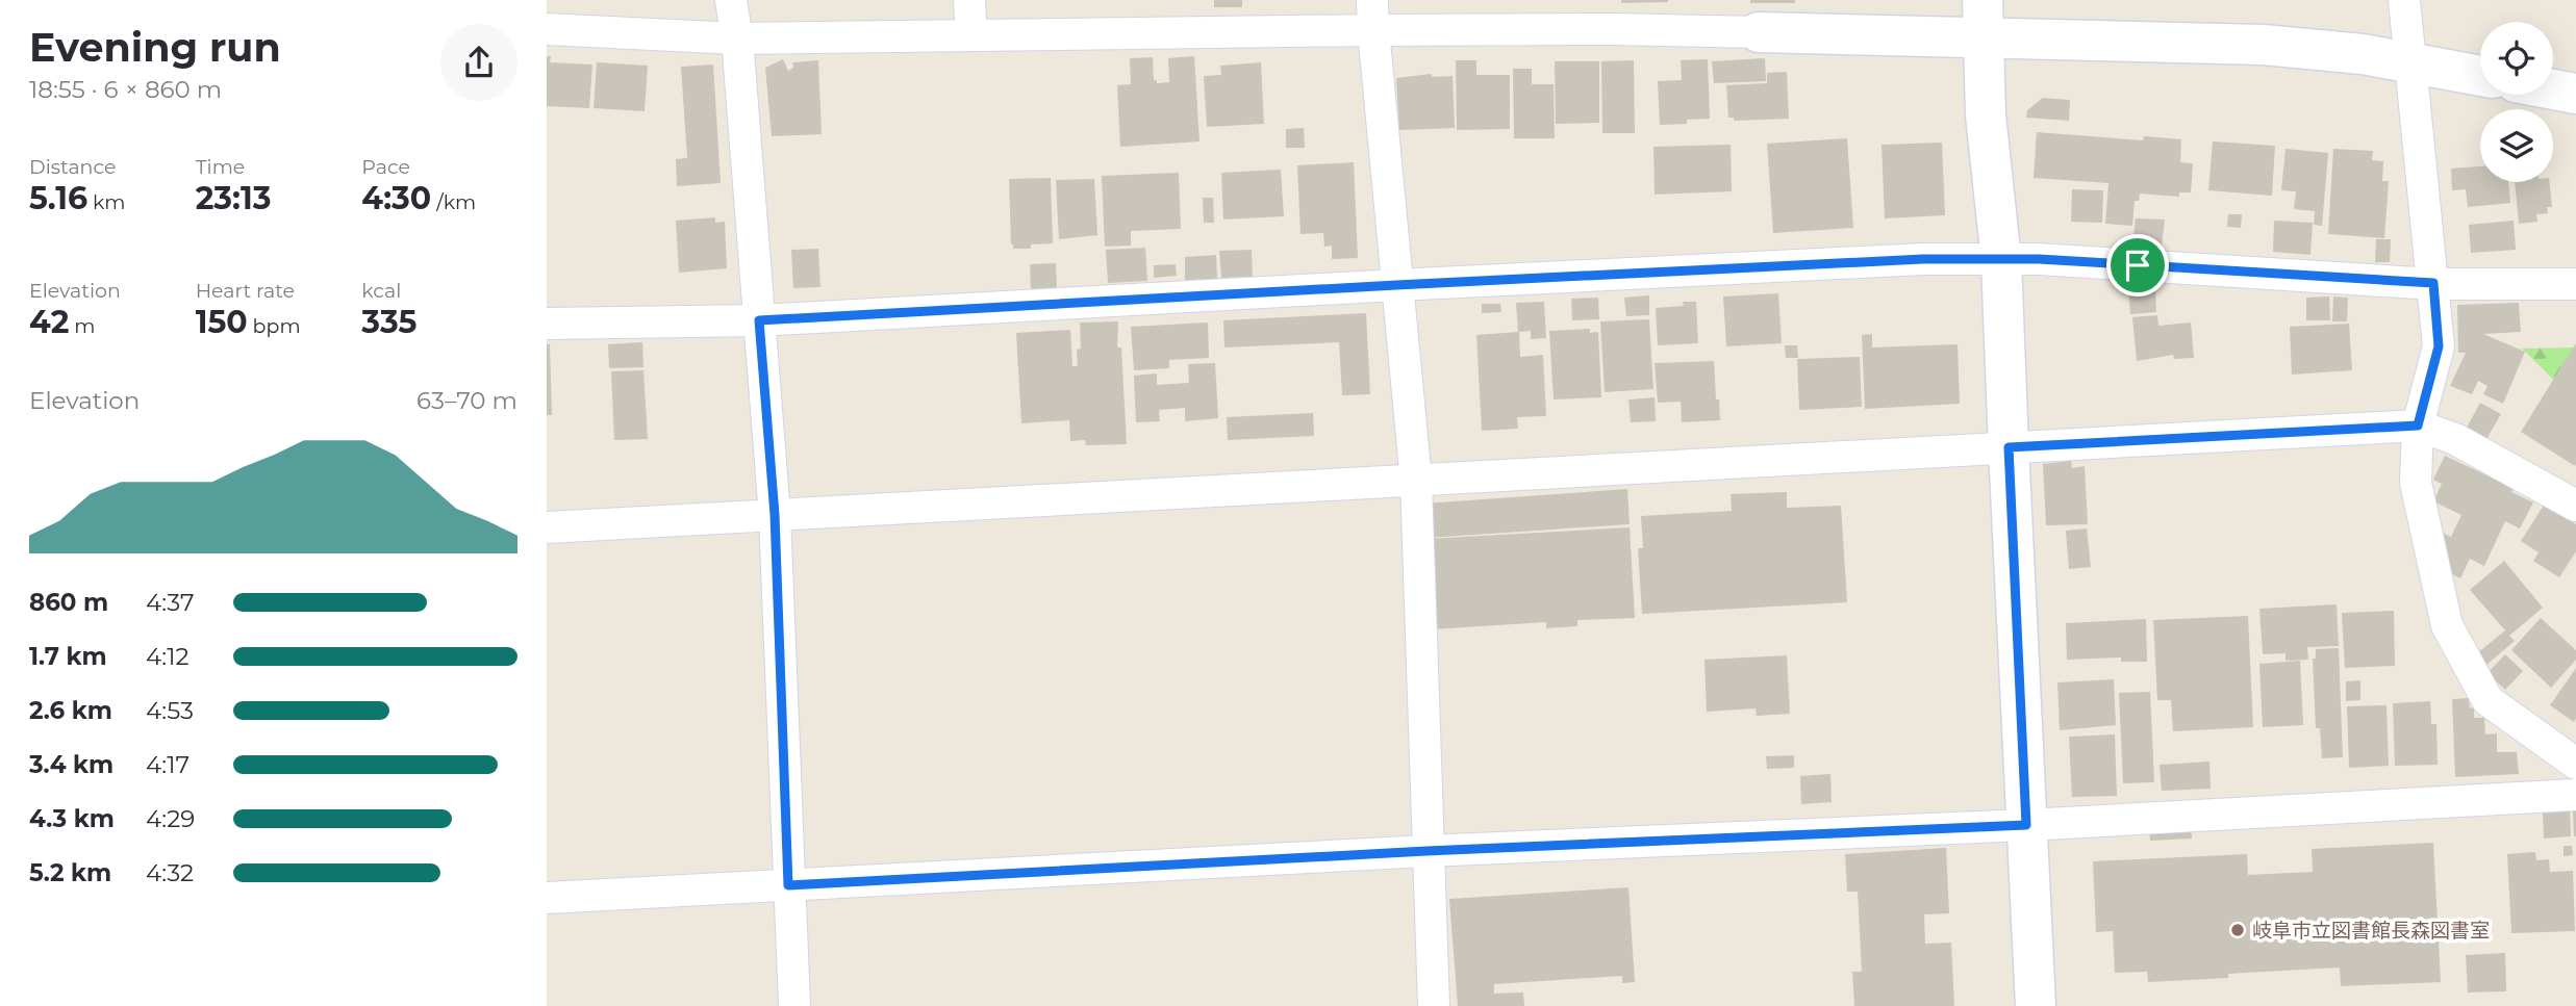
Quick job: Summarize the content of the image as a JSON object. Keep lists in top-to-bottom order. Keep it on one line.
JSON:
{"places":["岐阜市立図書館長森図書室"],"page":{"heading":["Evening run","18:55 · 6 × 860 m"],"stats":[["Distance","5.16 km"],["Time","23:13"],["Pace","4:30 /km"],["Elevation","42 m"],["Heart rate","150 bpm"],["kcal","335"]],"chart":["Elevation","63–70 m"],"list":[{"name":"860 m","note":"4:37"},{"name":"1.7 km","note":"4:12"},{"name":"2.6 km","note":"4:53"},{"name":"3.4 km","note":"4:17"},{"name":"4.3 km","note":"4:29"},{"name":"5.2 km","note":"4:32"}]}}
